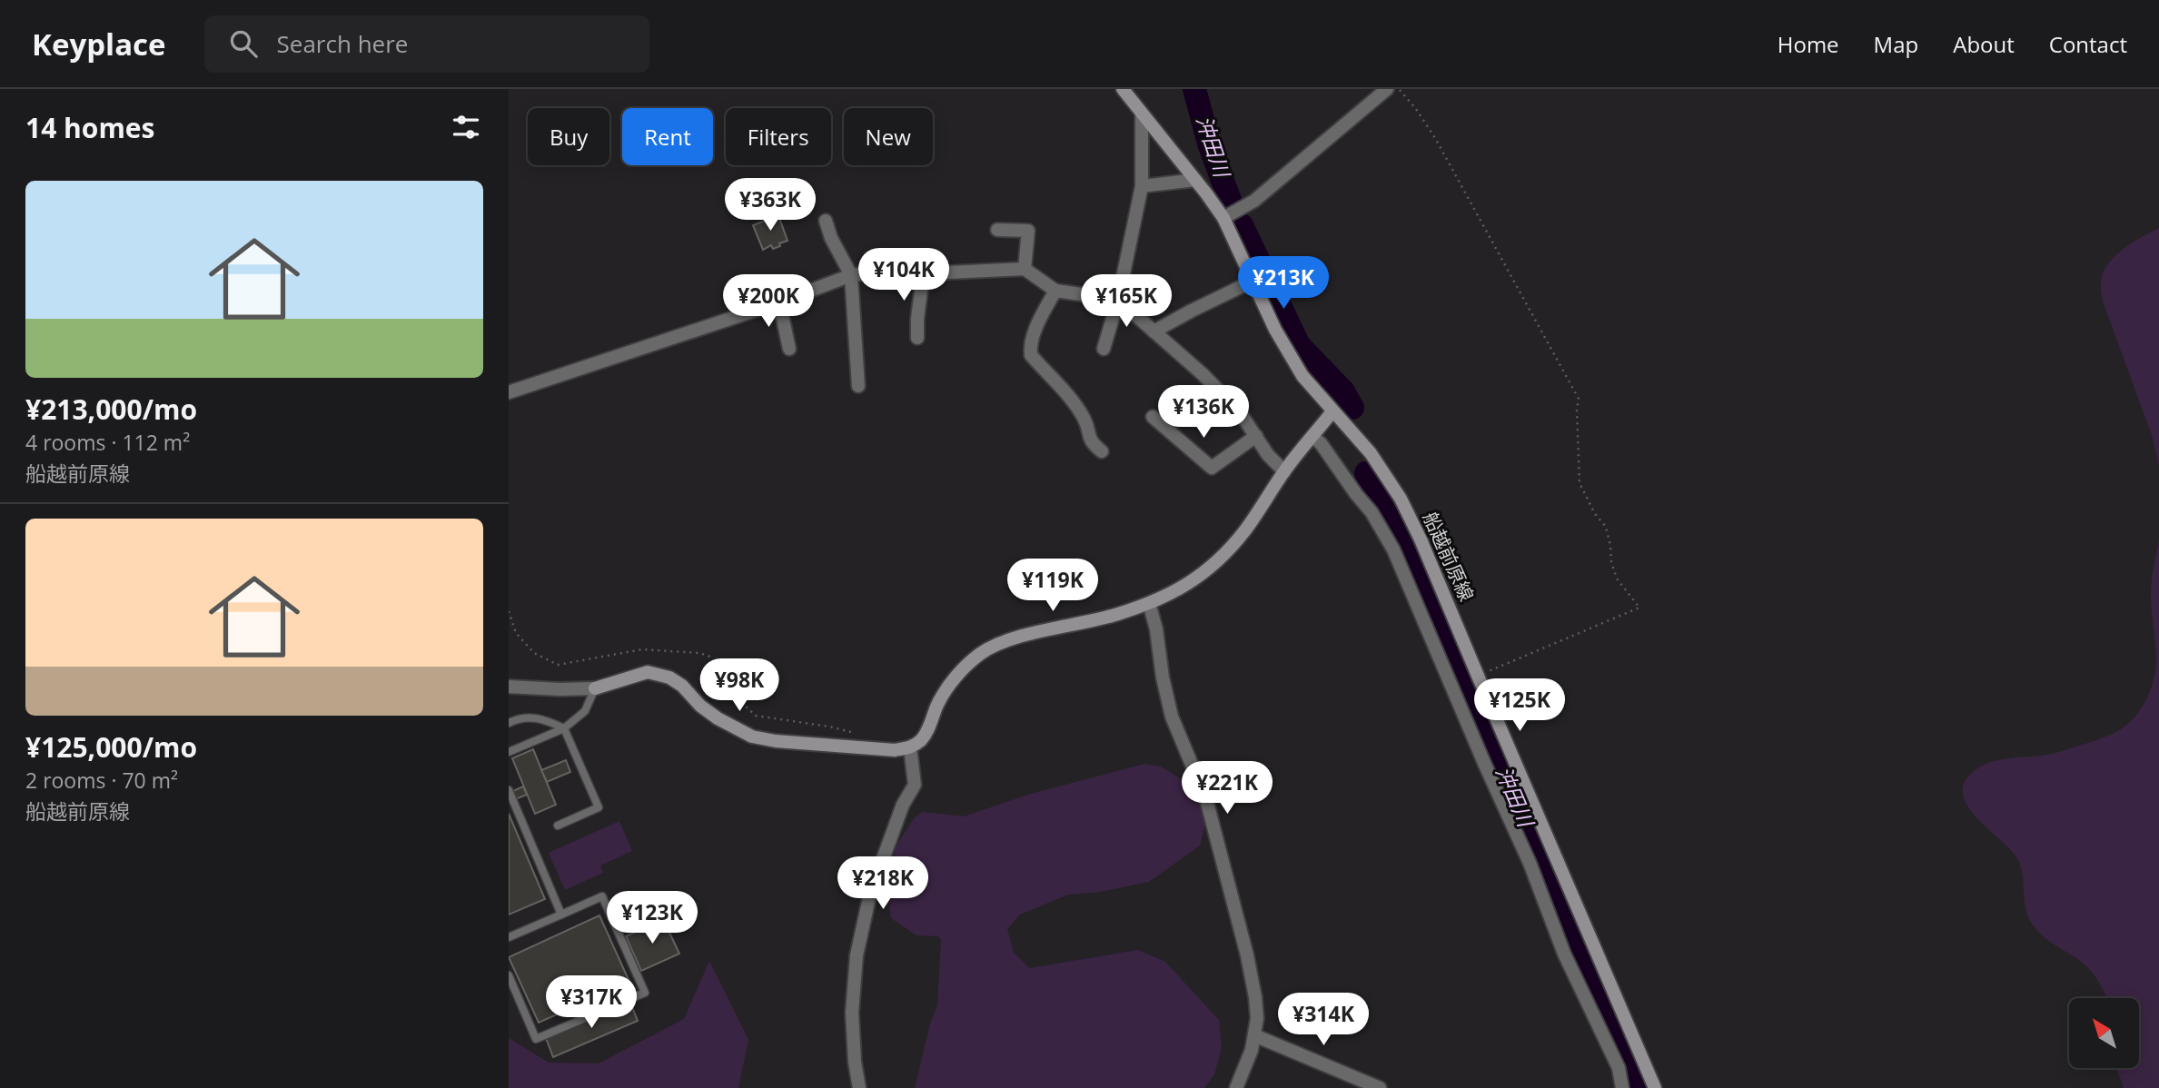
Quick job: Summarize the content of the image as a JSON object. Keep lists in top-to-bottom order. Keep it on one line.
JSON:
{"streets":{"main road":["船越前原線"]},"water":["沖田川"],"north":"top left","page":{"header":"Keyplace","search":"Search here","nav":["Home","Map","About","Contact"],"heading":"14 homes","chip":["Buy","Rent","Filters","New"],"list":[{"name":"¥213,000/mo","note":"4 rooms · 112 m² · 船越前原線"},{"name":"¥125,000/mo","note":"2 rooms · 70 m² · 船越前原線"}],"price":["¥363K","¥104K","¥213K","¥200K","¥165K","¥136K","¥119K","¥98K","¥125K","¥221K","¥218K","¥123K","¥317K","¥314K"]}}
